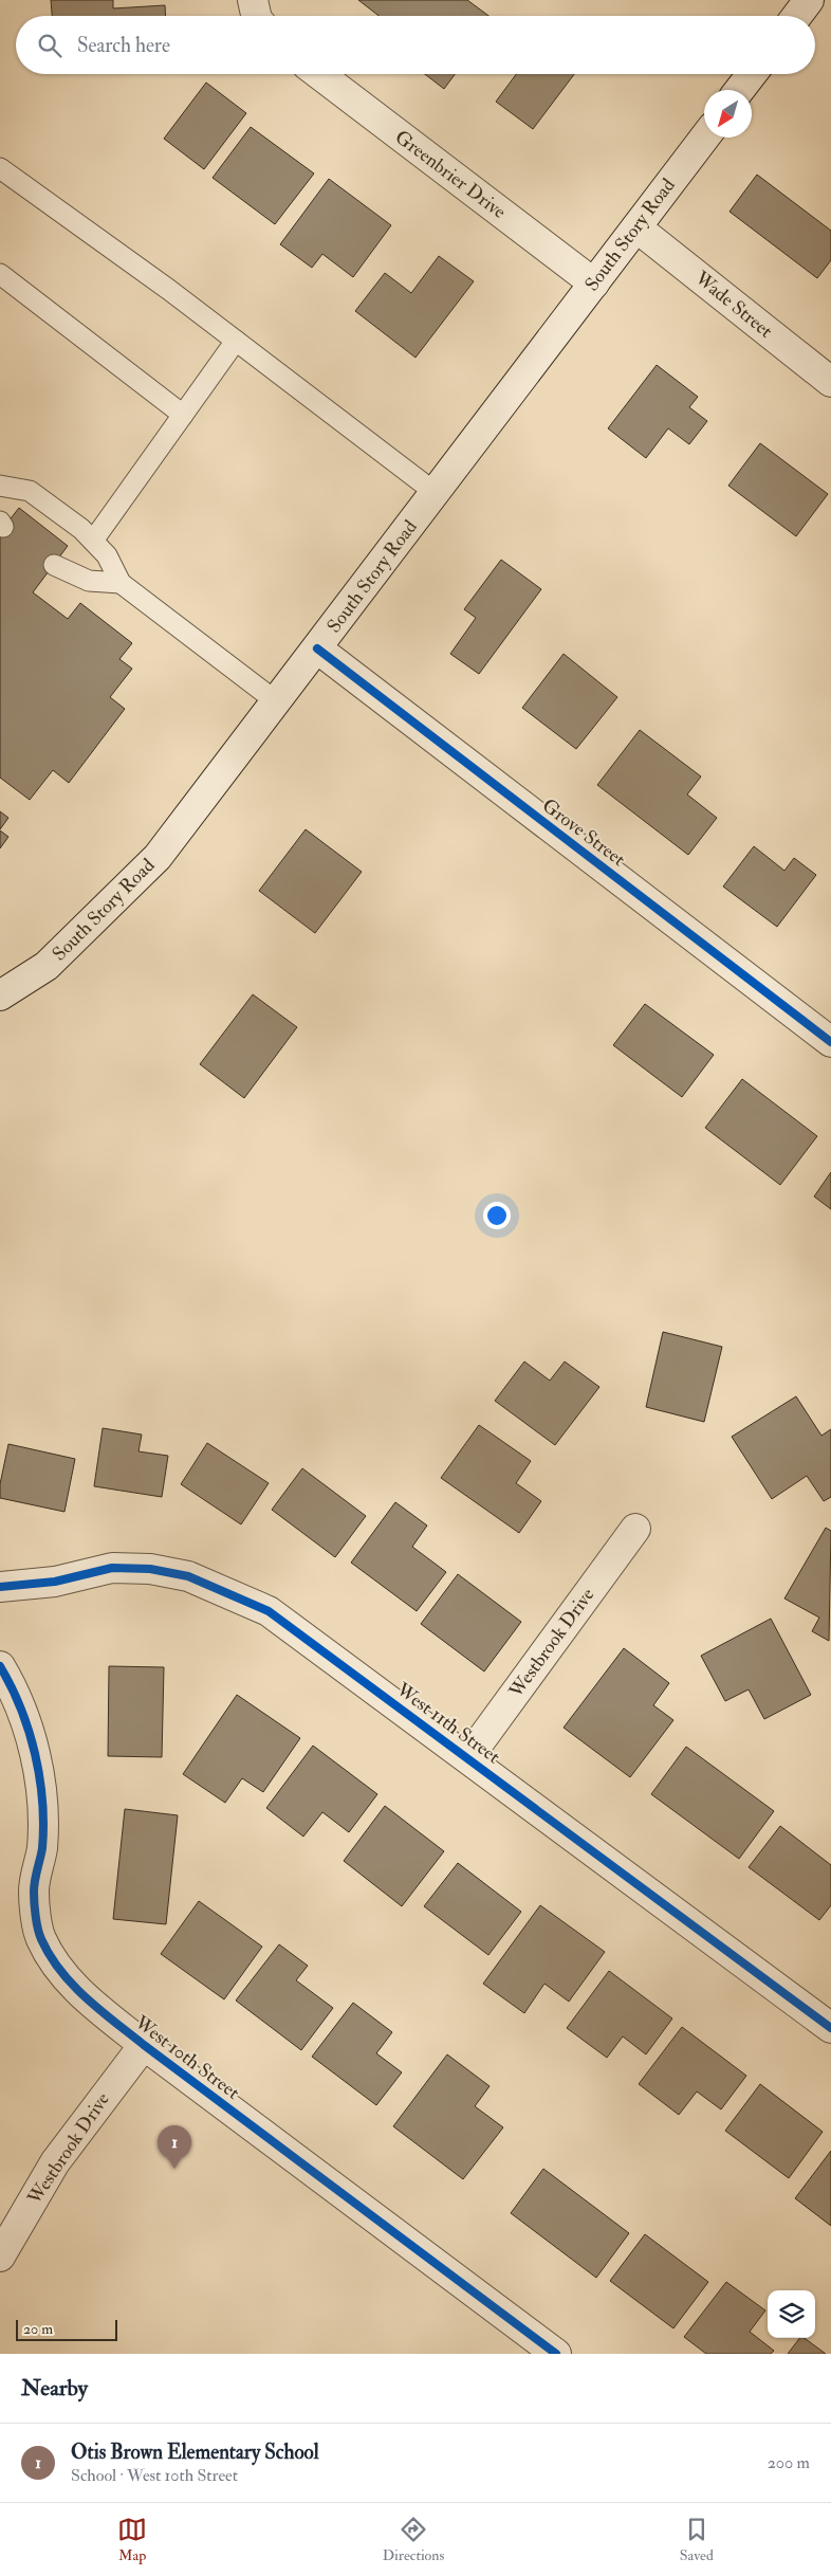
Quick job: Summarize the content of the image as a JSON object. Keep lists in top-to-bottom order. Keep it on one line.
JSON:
{"streets":{"street":["Greenbrier Drive","South Story Road","Wade Street","Grove Street","Westbrook Drive","West 11th Street","West 10th Street"]},"crossings":[["Greenbrier Drive","South Story Road"],["South Story Road","Wade Street"],["South Story Road","Grove Street"],["Westbrook Drive","West 11th Street"],["Westbrook Drive","West 10th Street"]],"scale_bar":"20 m","north":"bottom left","page":{"search":"Search here","pins":"1","scale":"20 m","heading":"Nearby","list":[{"mark":"1","name":"Otis Brown Elementary School","note":"School · West 10th Street","value":"200 m"}],"nav":["Map","Directions","Saved"]}}
